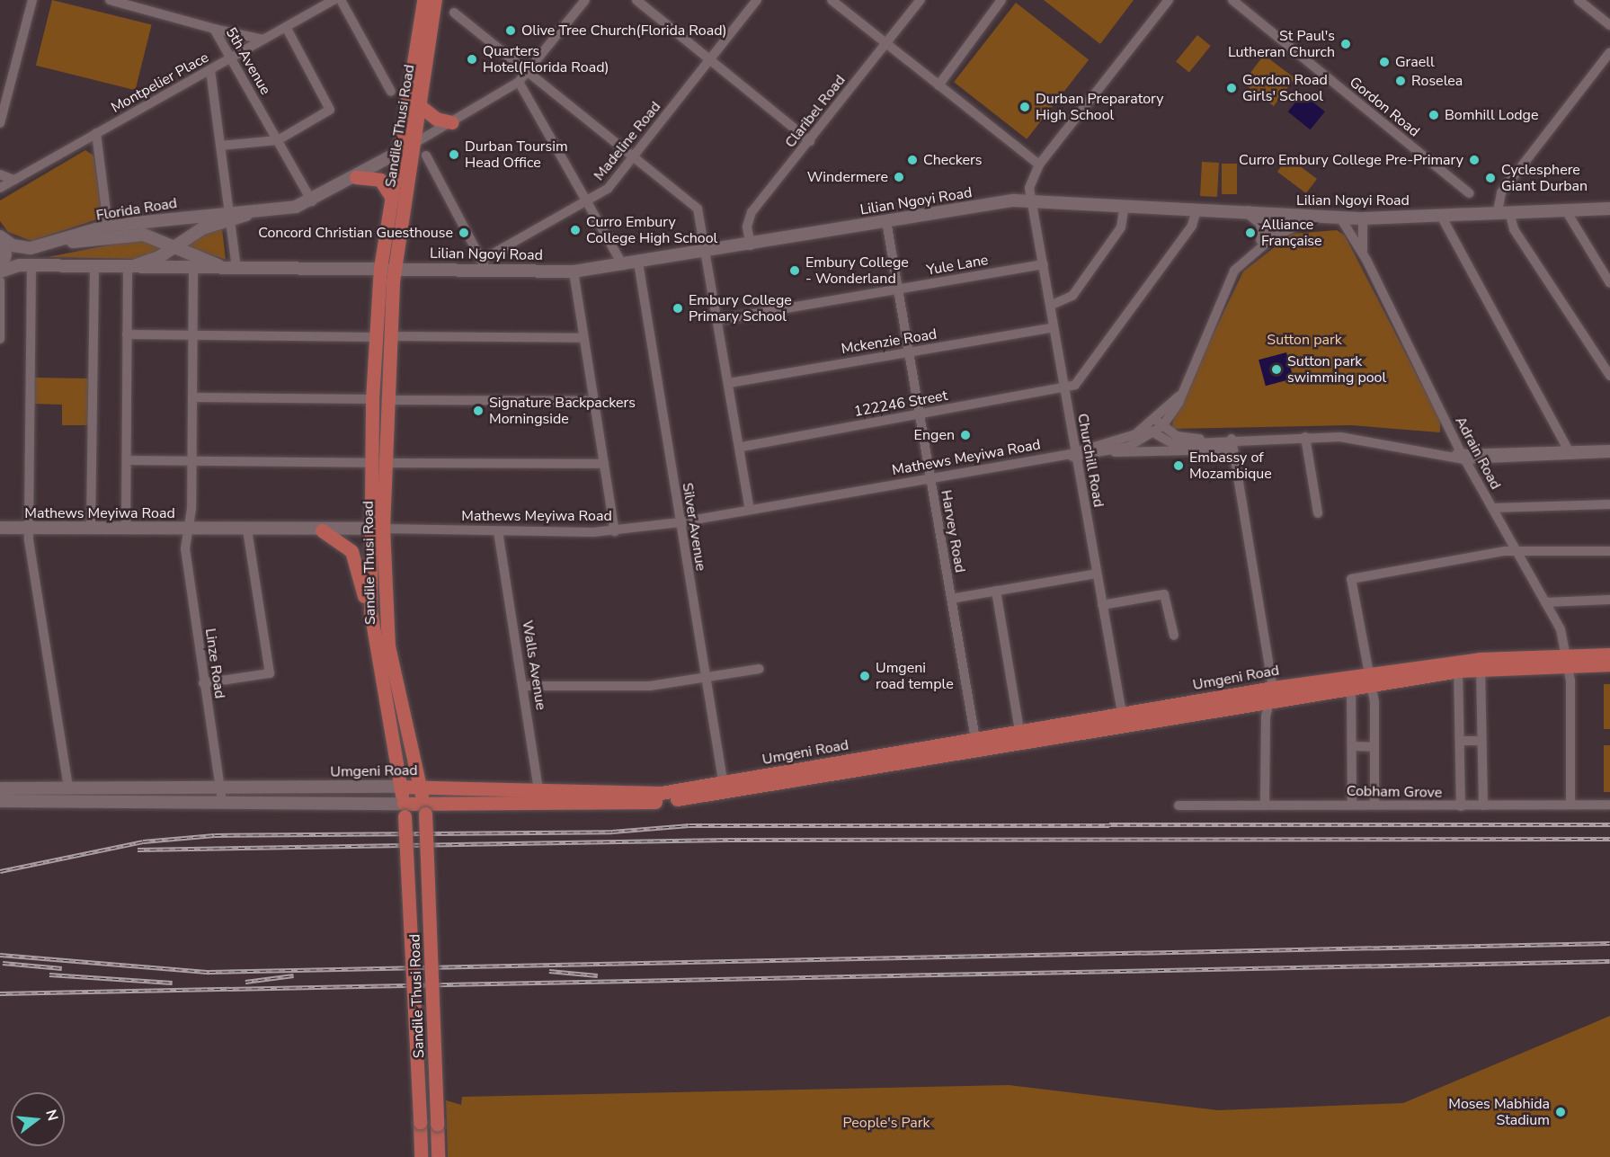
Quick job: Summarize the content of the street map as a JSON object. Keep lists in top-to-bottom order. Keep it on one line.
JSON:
{"streets":{"main road":["Sandile Thusi Road","Umgeni Road"],"street":["5th Avenue","Montpelier Place","Gordon Road","Claribel Road","Madeline Road","Lilian Ngoyi Road","Florida Road","Yule Lane","Mckenzie Road","122246 Street","Adrain Road","Mathews Meyiwa Road","Churchill Road","Silver Avenue","Harvey Road","Linze Road","Walls Avenue","Cobham Grove"]},"crossings":[["5th Avenue","Montpelier Place"],["5th Avenue","Florida Road"],["Claribel Road","Lilian Ngoyi Road"],["Sandile Thusi Road","Lilian Ngoyi Road"],["Sandile Thusi Road","Florida Road"],["Sandile Thusi Road","Mathews Meyiwa Road"],["Sandile Thusi Road","Umgeni Road"],["Madeline Road","Lilian Ngoyi Road"],["Lilian Ngoyi Road","Florida Road"],["Lilian Ngoyi Road","Adrain Road"],["Lilian Ngoyi Road","Churchill Road"],["Lilian Ngoyi Road","Silver Avenue"],["Lilian Ngoyi Road","Harvey Road"],["Lilian Ngoyi Road","Linze Road"],["Yule Lane","Churchill Road"],["Yule Lane","Harvey Road"],["Mckenzie Road","Churchill Road"],["Mckenzie Road","Harvey Road"],["122246 Street","Churchill Road"],["122246 Street","Harvey Road"],["Adrain Road","Umgeni Road"],["Mathews Meyiwa Road","Churchill Road"],["Mathews Meyiwa Road","Silver Avenue"],["Mathews Meyiwa Road","Harvey Road"],["Mathews Meyiwa Road","Linze Road"],["Mathews Meyiwa Road","Walls Avenue"],["Churchill Road","Umgeni Road"],["Silver Avenue","Umgeni Road"],["Harvey Road","Umgeni Road"],["Linze Road","Umgeni Road"],["Walls Avenue","Umgeni Road"]],"parks":["Sutton park","People's Park"],"places":["Olive Tree Church(Florida Road)","St Paul's Lutheran Church","Quarters Hotel(Florida Road)","Graell","Roselea","Gordon Road Girls' School","Durban Preparatory High School","Bomhill Lodge","Durban Toursim Head Office","Checkers","Curro Embury College Pre-Primary","Windermere","Cyclesphere Giant Durban","Curro Embury College High School","Concord Christian Guesthouse","Alliance Française","Embury College - Wonderland","Embury College Primary School","Sutton park swimming pool","Signature Backpackers Morningside","Engen","Embassy of Mozambique","Umgeni road temple","Moses Mabhida Stadium"],"north":"right"}
